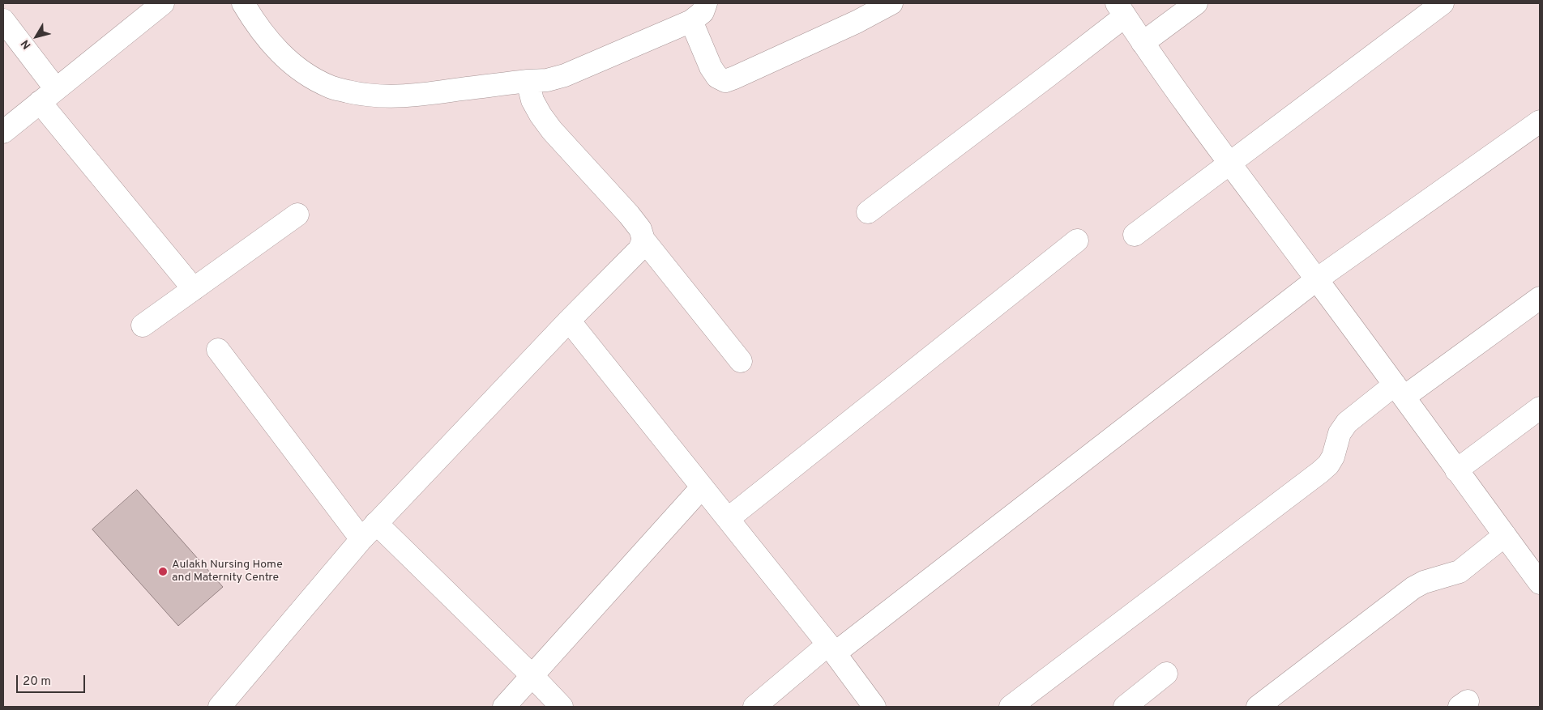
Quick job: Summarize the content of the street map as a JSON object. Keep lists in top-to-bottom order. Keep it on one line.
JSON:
{"places":["Aulakh Nursing Home and Maternity Centre"],"scale_bar":"20 m","north":"bottom left"}
